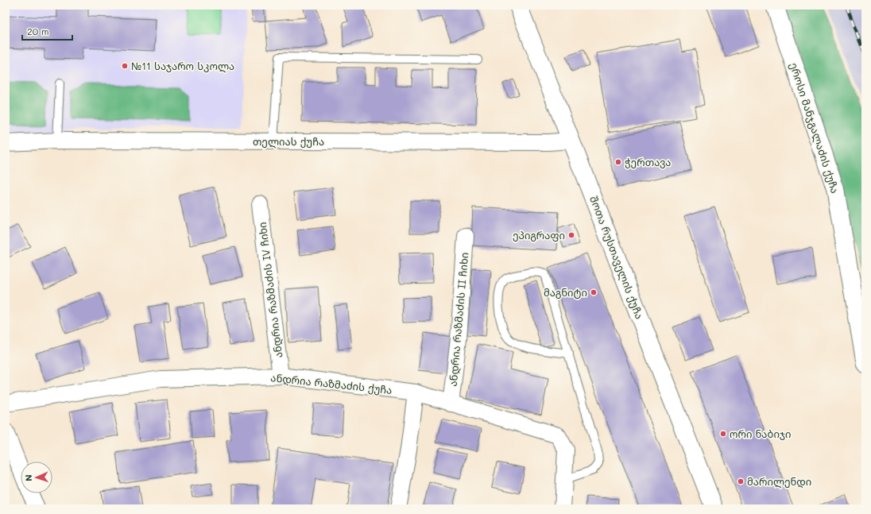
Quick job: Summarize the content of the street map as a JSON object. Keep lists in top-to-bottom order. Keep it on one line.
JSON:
{"streets":{"main road":["ეროსი მანჯგალაძის ქუჩა","შოთა რუსთაველის ქუჩა"],"street":["თელიას ქუჩა","ანდრია რაზმაძის IV ჩიხი","ანდრია რაზმაძის II ჩიხი","ანდრია რაზმაძის ქუჩა"]},"crossings":[["თელიას ქუჩა","შოთა რუსთაველის ქუჩა"],["ანდრია რაზმაძის IV ჩიხი","ანდრია რაზმაძის ქუჩა"],["ანდრია რაზმაძის II ჩიხი","ანდრია რაზმაძის ქუჩა"]],"places":["№11 საჯარო სკოლა","ჭერთავა","ეპიგრაფი","მაგნიტი","ორი ნაბიჯი","მარილენდი"],"scale_bar":"20 m","north":"left"}
